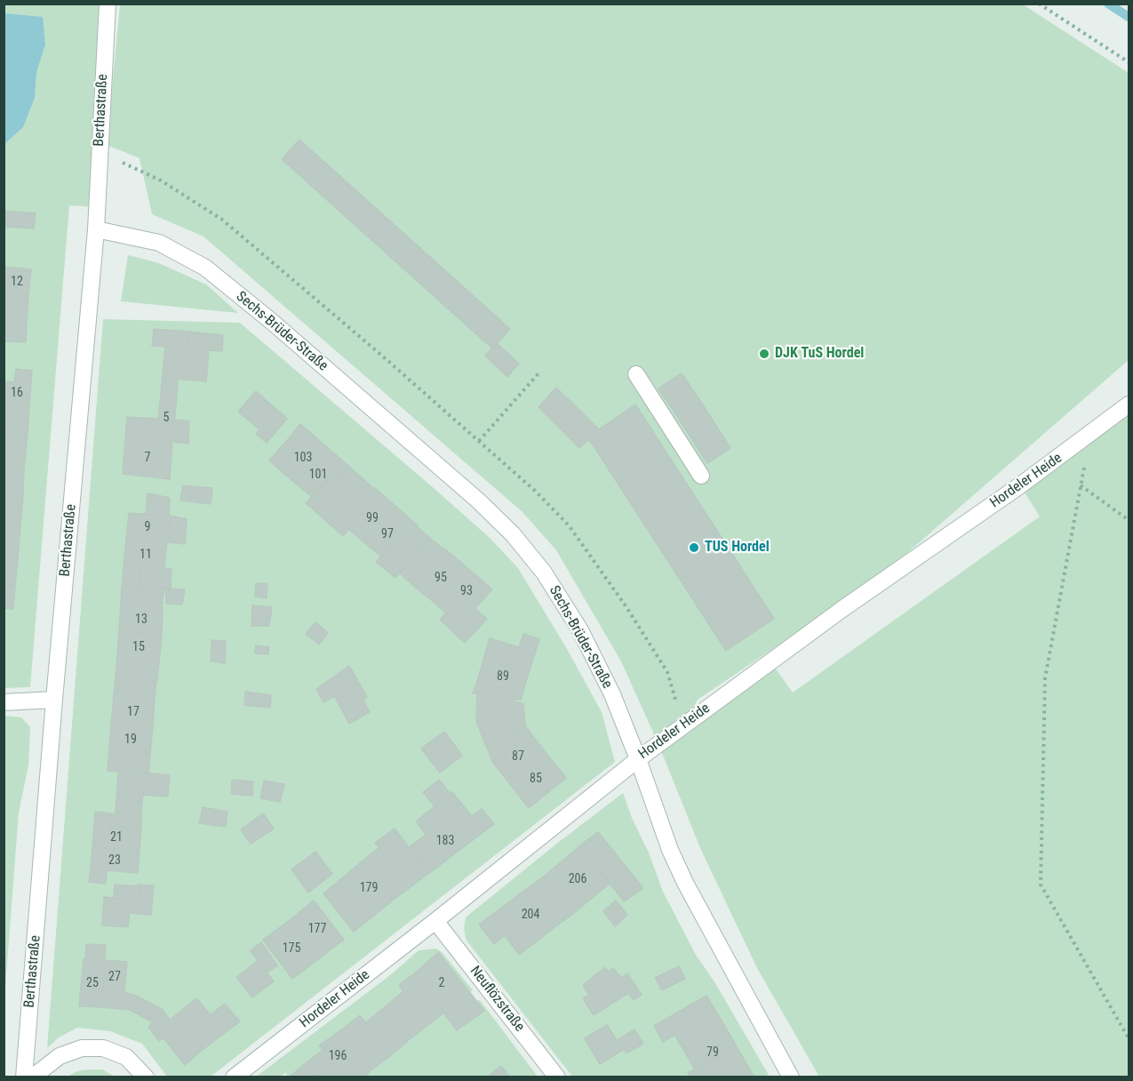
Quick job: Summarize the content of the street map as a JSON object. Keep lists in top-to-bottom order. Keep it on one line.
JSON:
{"streets":{"street":["Berthastraße","Sechs-Brüder-Straße","Hordeler Heide","Neuflözstraße"]},"crossings":[["Berthastraße","Sechs-Brüder-Straße"],["Sechs-Brüder-Straße","Hordeler Heide"],["Hordeler Heide","Neuflözstraße"]],"places":["DJK TuS Hordel","TUS Hordel"],"house_numbers":["12","16","5","7","103","101","99","9","97","11","95","93","13","15","89","17","19","87","85","21","183","23","206","179","204","177","175","27","25","2","79","196"]}
